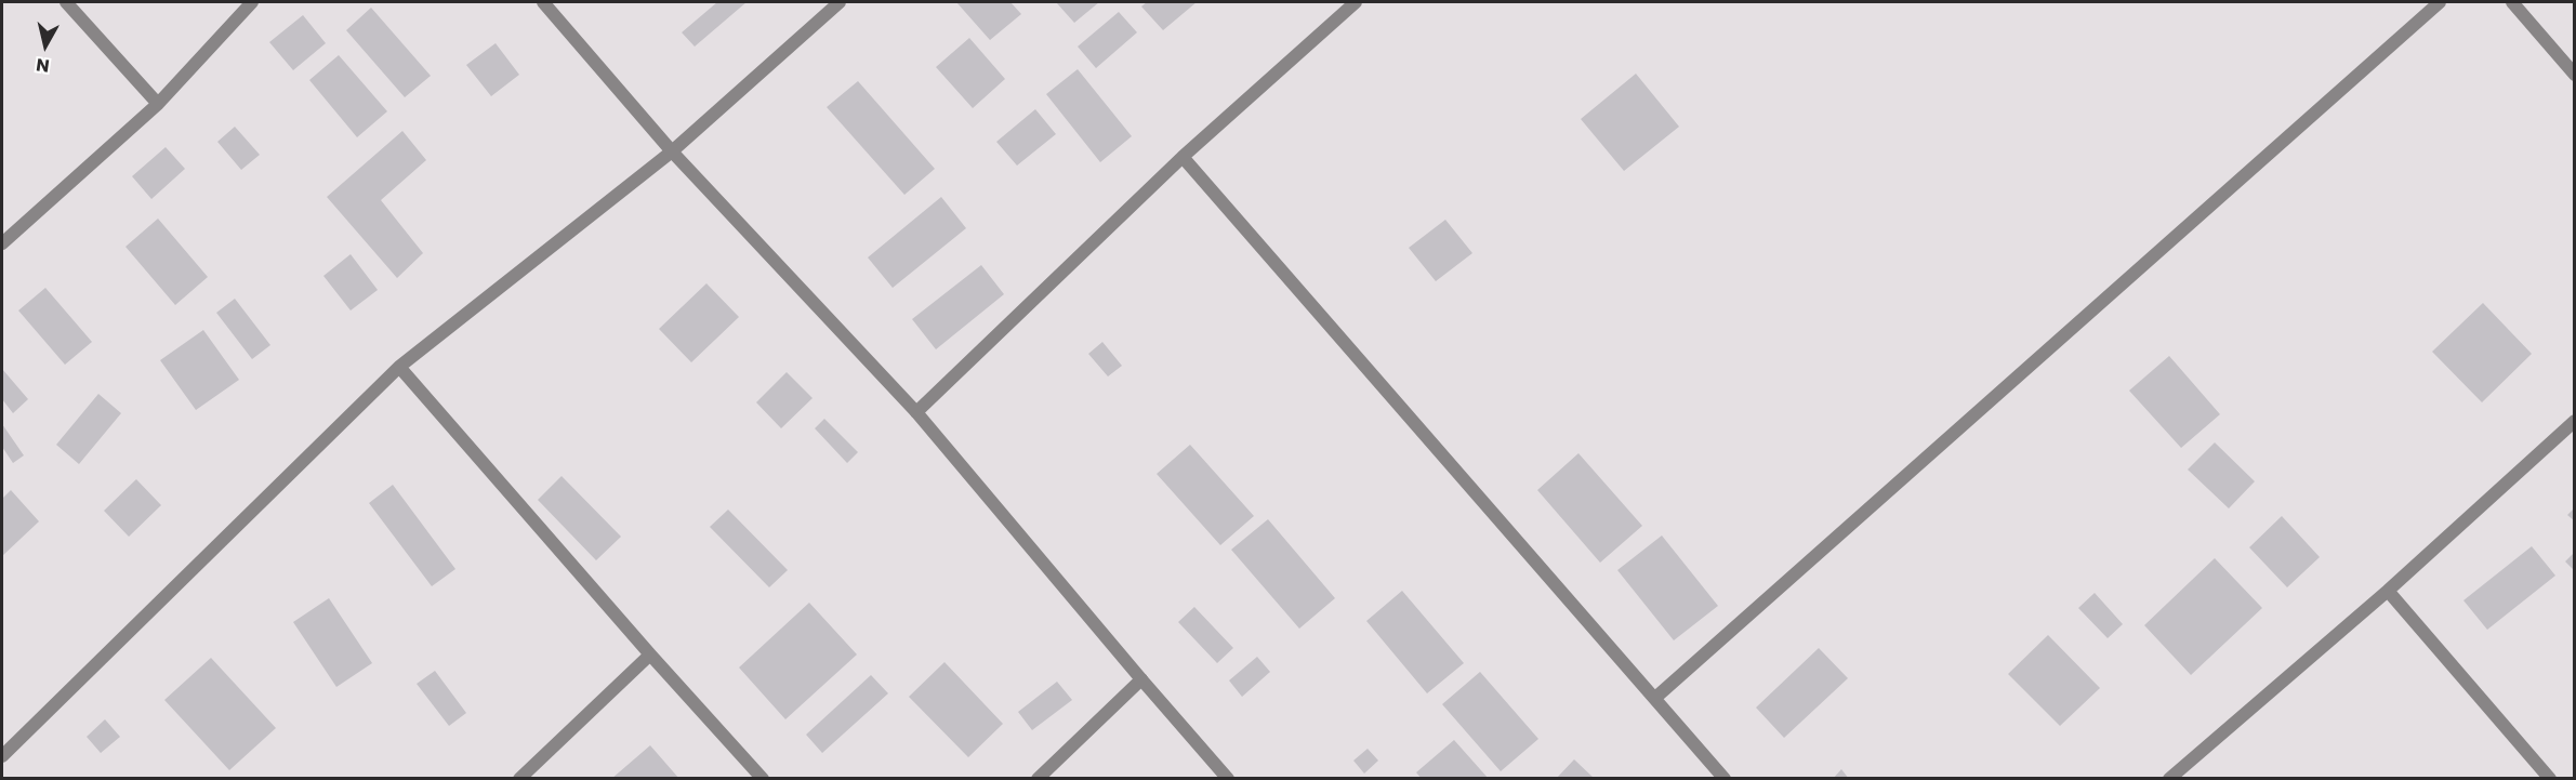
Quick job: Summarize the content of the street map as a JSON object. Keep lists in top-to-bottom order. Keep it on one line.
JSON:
{"north":"bottom"}
